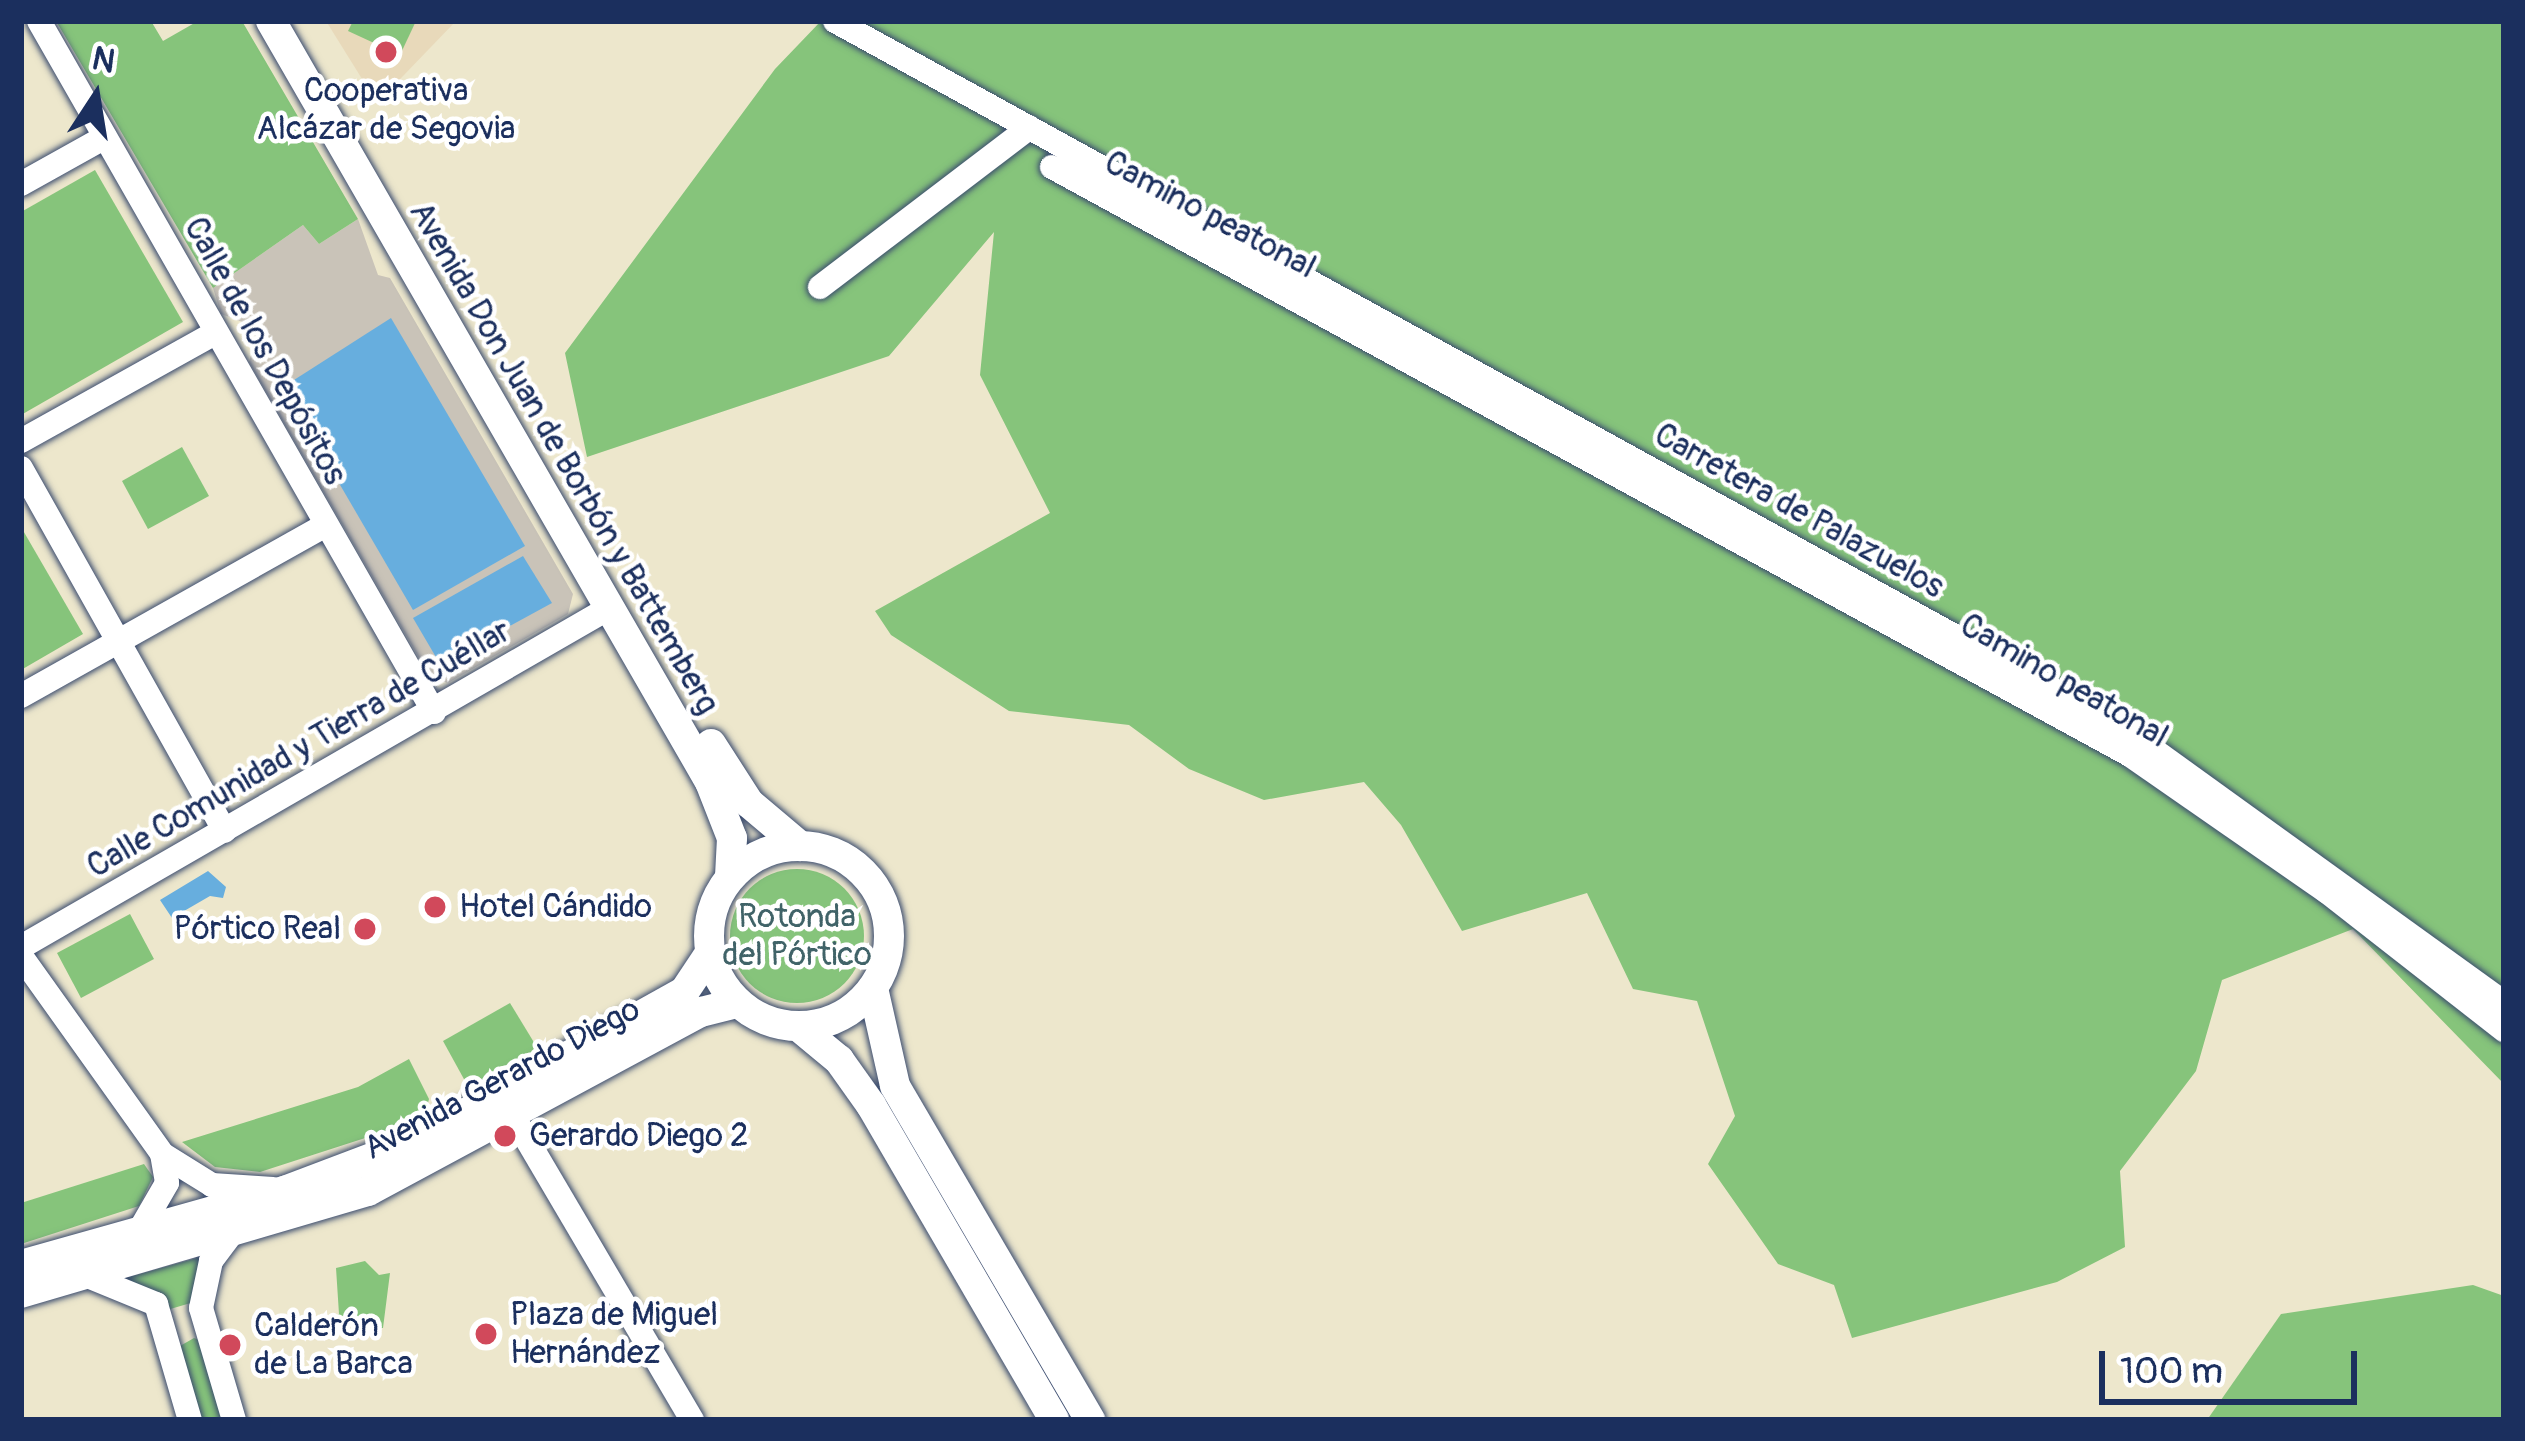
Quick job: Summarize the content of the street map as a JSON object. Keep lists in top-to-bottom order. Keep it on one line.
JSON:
{"streets":{"main road":["Avenida Don Juan de Borbón y Battemberg","Avenida Gerardo Diego"],"street":["Camino peatonal","Calle de los Depósitos","Carretera de Palazuelos","Calle Comunidad y Tierra de Cuéllar"]},"crossings":[["Calle de los Depósitos","Calle Comunidad y Tierra de Cuéllar"],["Avenida Don Juan de Borbón y Battemberg","Calle Comunidad y Tierra de Cuéllar"],["Avenida Don Juan de Borbón y Battemberg","Avenida Gerardo Diego"]],"parks":["Rotonda del Pórtico"],"places":["Cooperativa Alcázar de Segovia","Hotel Cándido","Pórtico Real","Gerardo Diego 2","Plaza de Miguel Hernández","Calderón de La Barca"],"scale_bar":"100 m","north":"top"}
